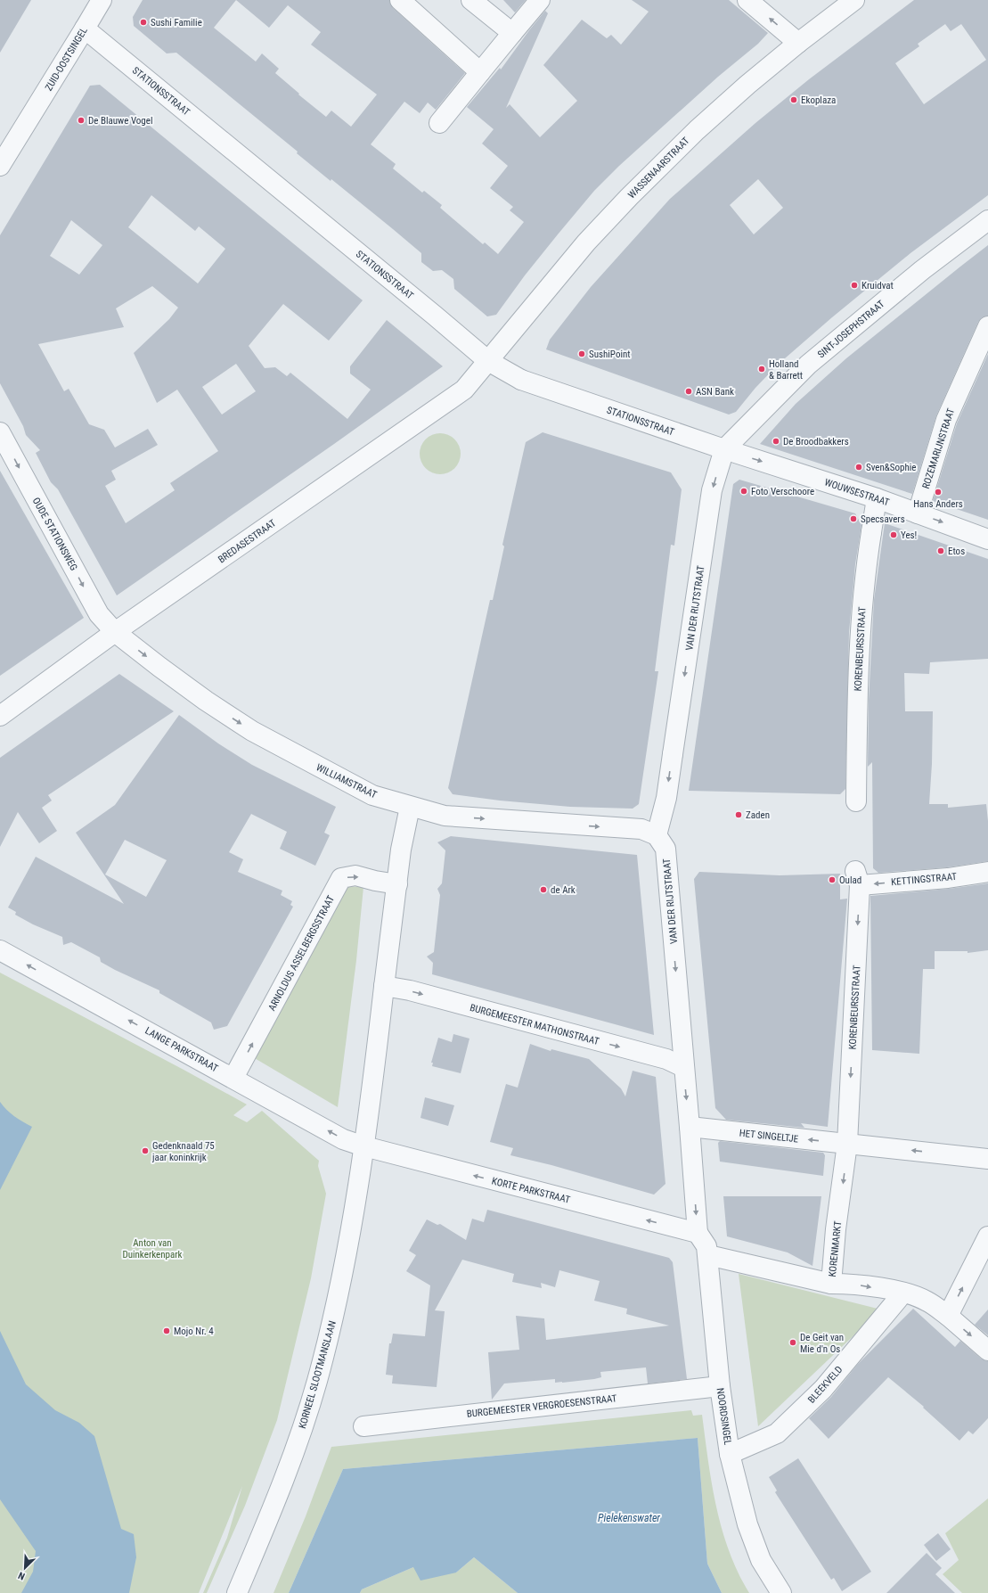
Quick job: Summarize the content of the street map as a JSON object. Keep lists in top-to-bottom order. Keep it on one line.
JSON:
{"streets":{"street":["ZUID-OOSTSINGEL","STATIONSSTRAAT","WASSENAARSTRAAT","SINT-JOSEPHSTRAAT","ROZEMARIJNSTRAAT","WOUWSESTRAAT","OUDE STATIONSWEG","BREDASESTRAAT","VAN DER RIJTSTRAAT","KORENBEURSSTRAAT","WILLIAMSTRAAT","KETTINGSTRAAT","ARNOLDUS ASSELBERGSSTRAAT","BURGEMEESTER MATHONSTRAAT","LANGE PARKSTRAAT","HET SINGELTJE","KORTE PARKSTRAAT","KORENMARKT","KORNEEL SLOOTMANSLAAN","BLEEKVELD","BURGEMEESTER VERGROESENSTRAAT","NOORDSINGEL"]},"crossings":[["ZUID-OOSTSINGEL","STATIONSSTRAAT"],["STATIONSSTRAAT","WASSENAARSTRAAT"],["STATIONSSTRAAT","SINT-JOSEPHSTRAAT"],["STATIONSSTRAAT","WOUWSESTRAAT"],["STATIONSSTRAAT","BREDASESTRAAT"],["STATIONSSTRAAT","VAN DER RIJTSTRAAT"],["WASSENAARSTRAAT","BREDASESTRAAT"],["SINT-JOSEPHSTRAAT","WOUWSESTRAAT"],["SINT-JOSEPHSTRAAT","VAN DER RIJTSTRAAT"],["ROZEMARIJNSTRAAT","WOUWSESTRAAT"],["WOUWSESTRAAT","VAN DER RIJTSTRAAT"],["WOUWSESTRAAT","KORENBEURSSTRAAT"],["OUDE STATIONSWEG","BREDASESTRAAT"],["OUDE STATIONSWEG","WILLIAMSTRAAT"],["BREDASESTRAAT","WILLIAMSTRAAT"],["VAN DER RIJTSTRAAT","WILLIAMSTRAAT"],["VAN DER RIJTSTRAAT","BURGEMEESTER MATHONSTRAAT"],["VAN DER RIJTSTRAAT","HET SINGELTJE"],["VAN DER RIJTSTRAAT","KORTE PARKSTRAAT"],["VAN DER RIJTSTRAAT","NOORDSINGEL"],["KORENBEURSSTRAAT","KETTINGSTRAAT"],["KORENBEURSSTRAAT","HET SINGELTJE"],["KORENBEURSSTRAAT","KORENMARKT"],["ARNOLDUS ASSELBERGSSTRAAT","LANGE PARKSTRAAT"],["LANGE PARKSTRAAT","KORTE PARKSTRAAT"],["LANGE PARKSTRAAT","KORNEEL SLOOTMANSLAAN"],["HET SINGELTJE","KORENMARKT"],["KORTE PARKSTRAAT","KORNEEL SLOOTMANSLAAN"],["KORTE PARKSTRAAT","NOORDSINGEL"],["KORENMARKT","BLEEKVELD"],["BLEEKVELD","NOORDSINGEL"],["BURGEMEESTER VERGROESENSTRAAT","NOORDSINGEL"]],"one_way":["WOUWSESTRAAT","OUDE STATIONSWEG","VAN DER RIJTSTRAAT","KORENBEURSSTRAAT","WILLIAMSTRAAT","KETTINGSTRAAT","ARNOLDUS ASSELBERGSSTRAAT","BURGEMEESTER MATHONSTRAAT","LANGE PARKSTRAAT","KORTE PARKSTRAAT"],"water":["Pielekenswater"],"parks":["Anton van Duinkerkenpark"],"places":["Sushi Familie","Ekoplaza","De Blauwe Vogel","Kruidvat","SushiPoint","Holland & Barrett","ASN Bank","De Broodbakkers","Sven&Sophie","Foto Verschoore","Hans Anders","Specsavers","Yes!","Etos","Zaden","Oulad","de Ark","Gedenknaald 75 jaar koninkrijk","Mojo Nr. 4","De Geit van Mie d'n Os"],"north":"bottom left"}
